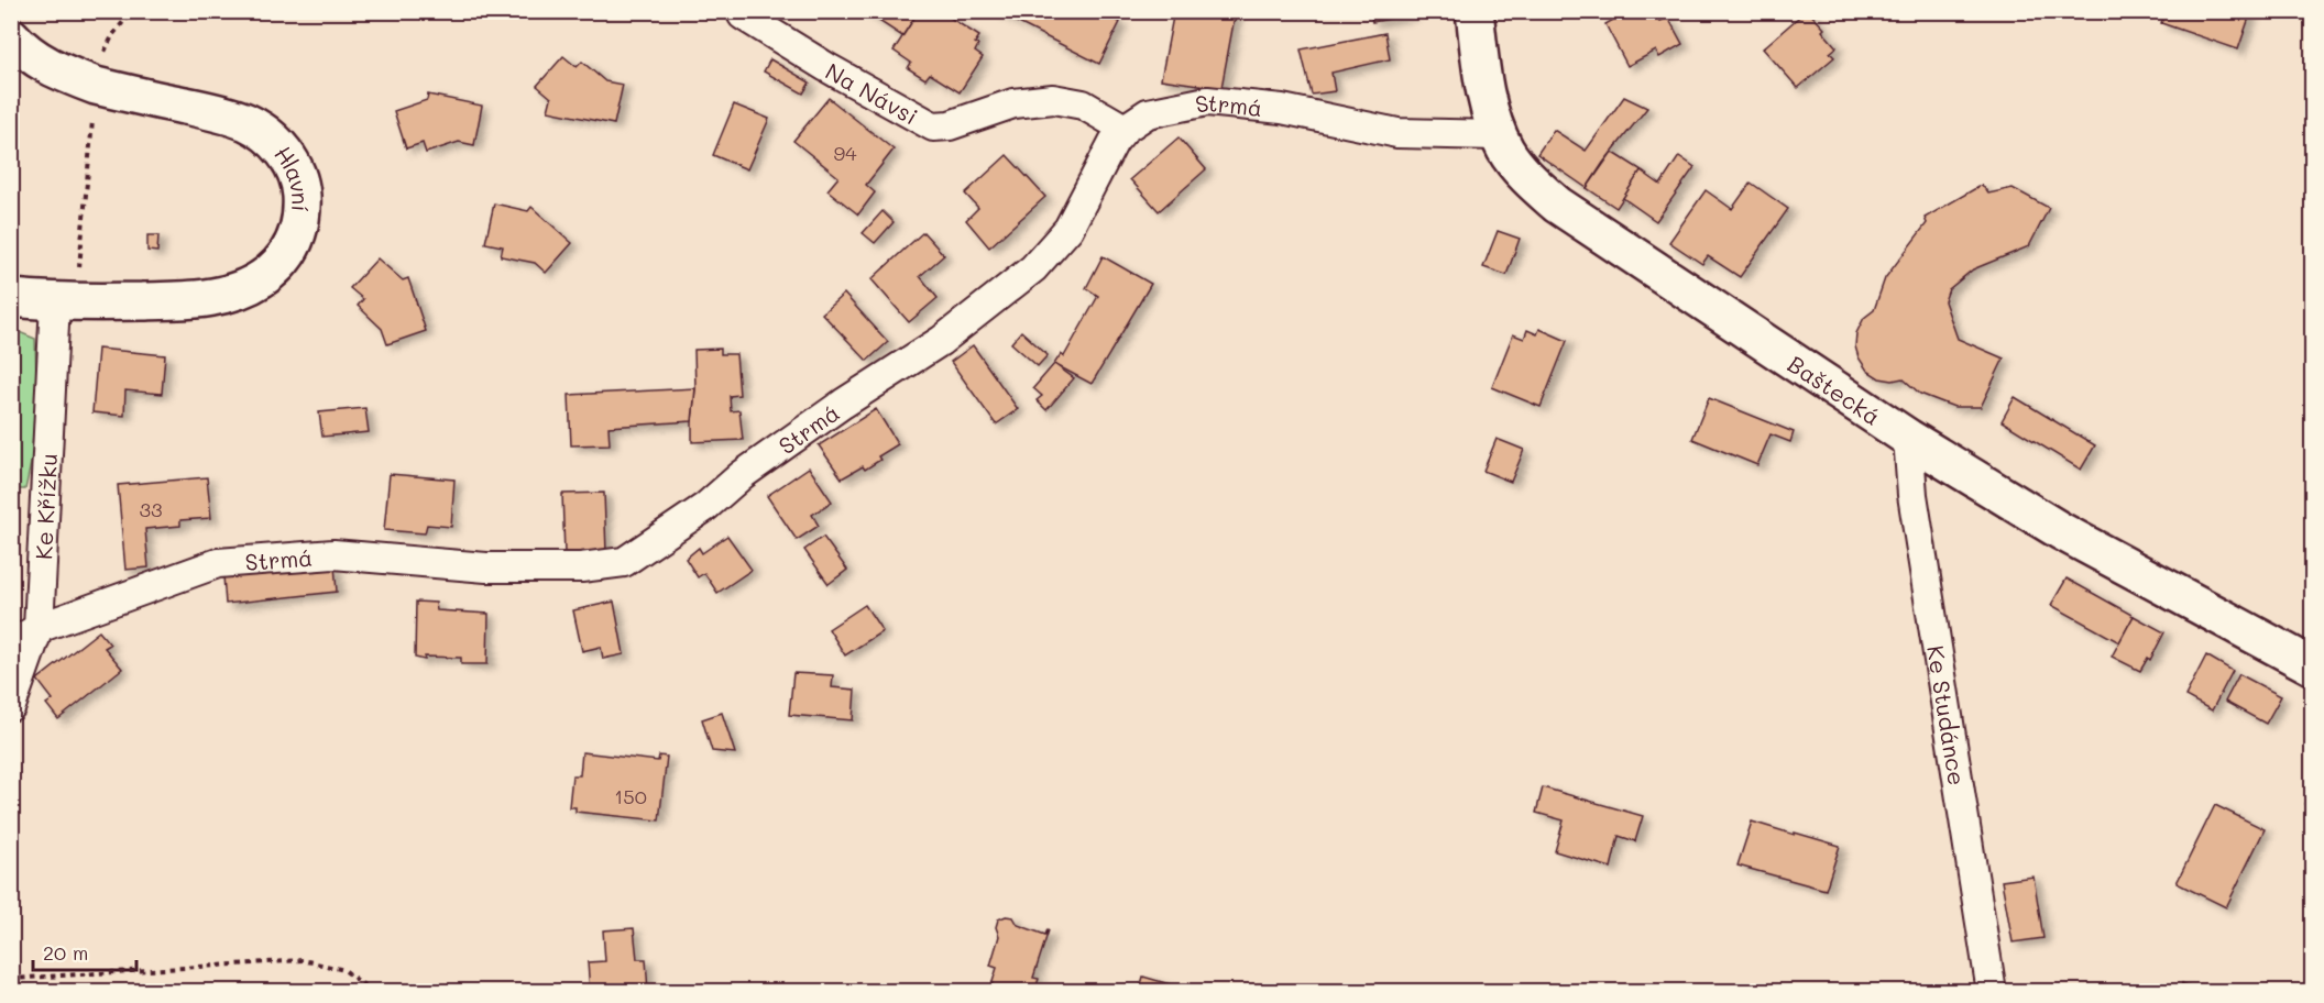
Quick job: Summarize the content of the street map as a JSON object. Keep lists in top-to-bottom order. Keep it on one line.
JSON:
{"streets":{"street":["Na Návsi","Strmá","Hlavní","Baštecká","Ke Křížku","Ke Studánce"]},"crossings":[["Na Návsi","Strmá"],["Strmá","Baštecká"],["Strmá","Ke Křížku"],["Hlavní","Ke Křížku"],["Baštecká","Ke Studánce"]],"house_numbers":["94","33","150"],"scale_bar":"20 m"}
